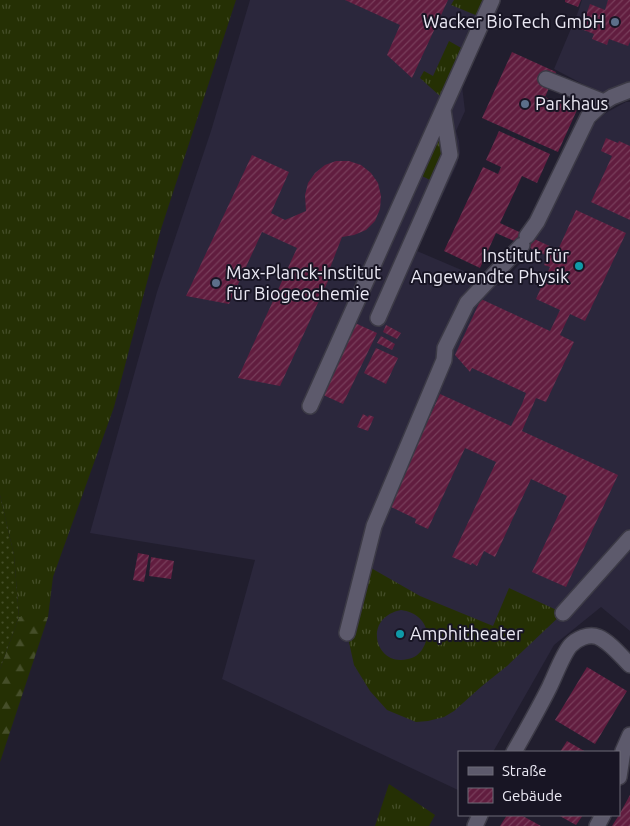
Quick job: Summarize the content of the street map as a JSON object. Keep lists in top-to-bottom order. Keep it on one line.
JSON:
{"places":["Wacker BioTech GmbH","Parkhaus","Institut für Angewandte Physik","Max-Planck-Institut für Biogeochemie","Amphitheater"],"legend":["Straße","Gebäude"]}
